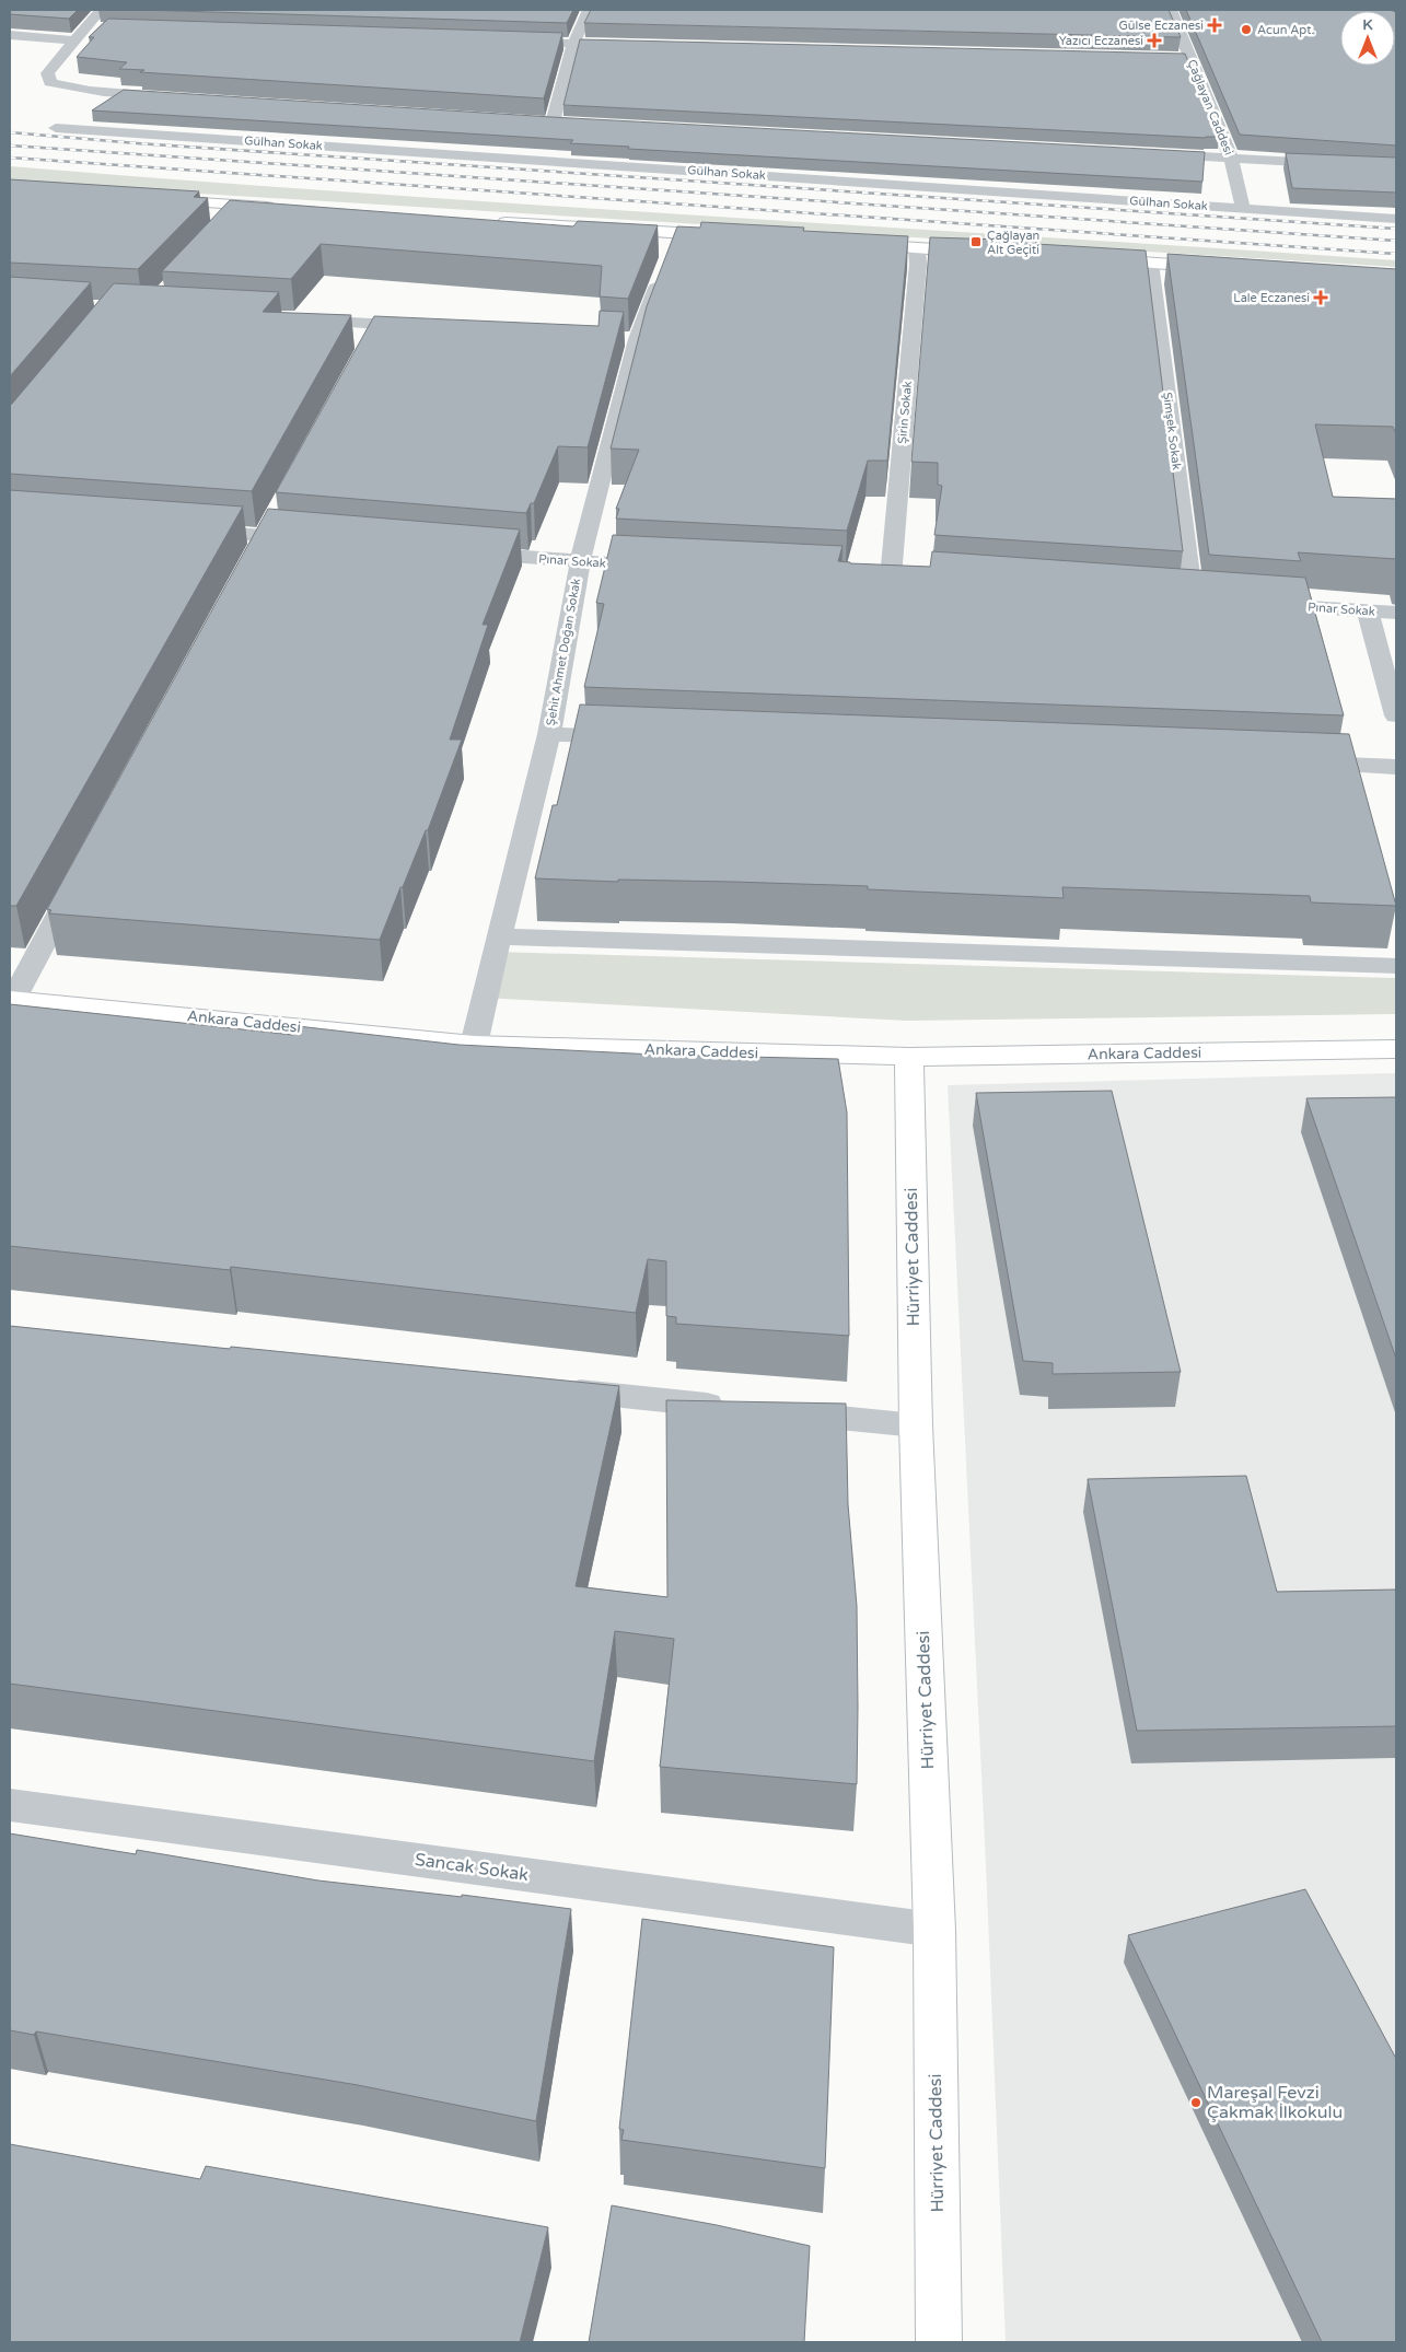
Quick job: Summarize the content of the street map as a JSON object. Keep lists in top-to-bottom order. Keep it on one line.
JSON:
{"streets":{"main road":["Ankara Caddesi","Hürriyet Caddesi"],"street":["Çağlayan Caddesi","Gülhan Sokak","Şirin Sokak","Şimşek Sokak","Pınar Sokak","Şehit Ahmet Doğan Sokak","Sancak Sokak"]},"crossings":[["Çağlayan Caddesi","Gülhan Sokak"],["Pınar Sokak","Şehit Ahmet Doğan Sokak"],["Şehit Ahmet Doğan Sokak","Ankara Caddesi"],["Ankara Caddesi","Hürriyet Caddesi"],["Hürriyet Caddesi","Sancak Sokak"]],"places":{"health":["Gülse Eczanesi","Yazıcı Eczanesi","Lale Eczanesi"],"other":["Acun Apt.","Mareşal Fevzi Çakmak İlkokulu"],"transit":["Çağlayan Alt Geçiti"]},"north":"top"}
